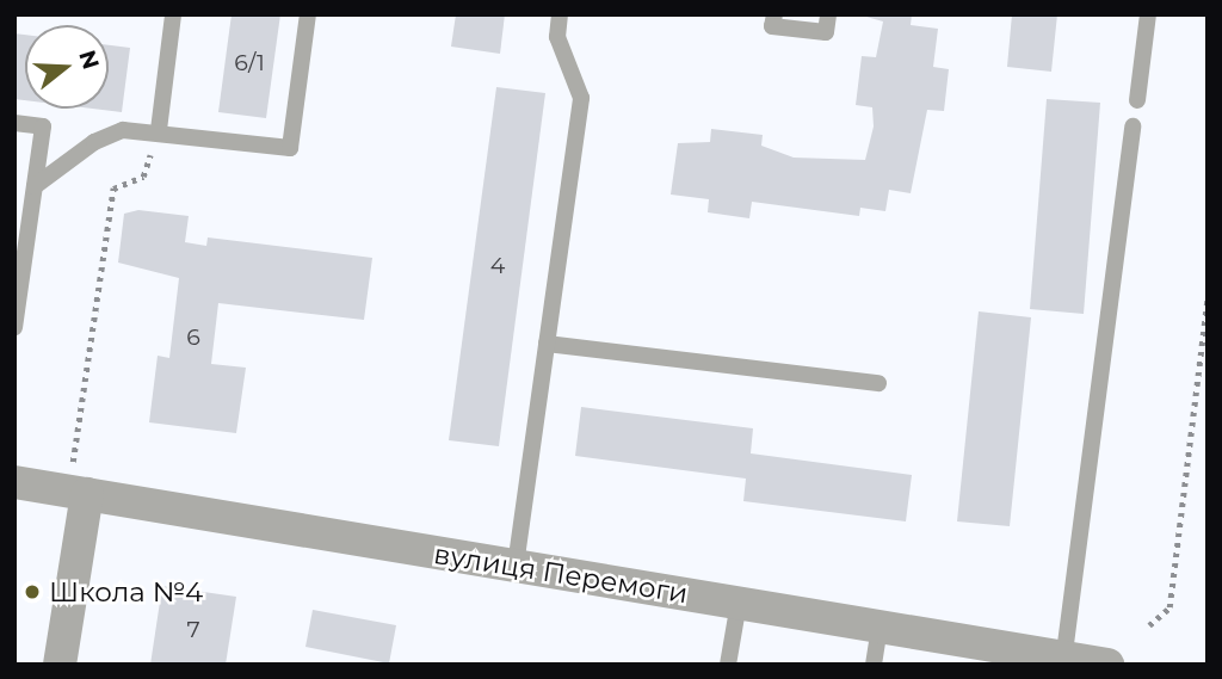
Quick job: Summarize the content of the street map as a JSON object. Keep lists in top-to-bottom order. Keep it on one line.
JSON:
{"streets":{"street":["вулиця Перемоги"]},"places":["Школа №4"],"house_numbers":["6/1","4","6","7"],"north":"right"}
